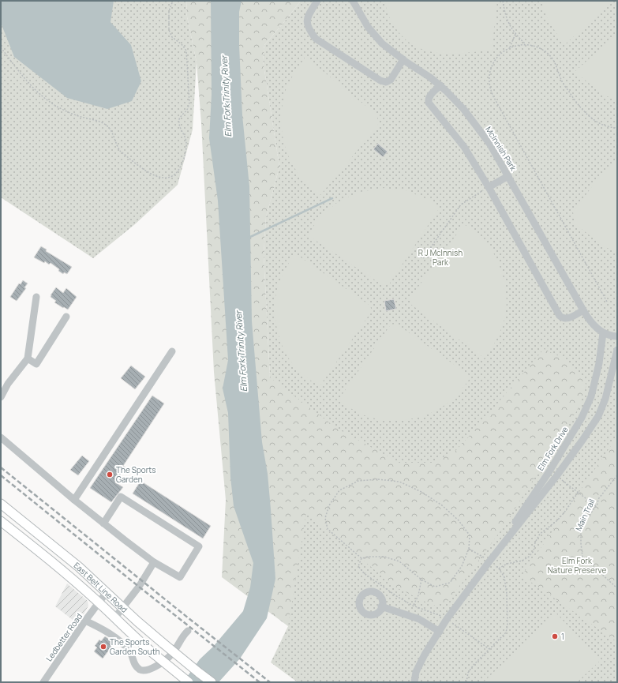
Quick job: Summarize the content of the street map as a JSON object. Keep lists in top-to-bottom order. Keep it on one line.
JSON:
{"streets":{"main road":["East Belt Line Road"],"street":["McInnish Park","Elm Fork Drive","Ledbetter Road"],"path":["Main Trail"]},"crossings":[["McInnish Park","Elm Fork Drive"],["East Belt Line Road","Ledbetter Road"]],"water":["Elm Fork Trinity River"],"parks":["R J McInnish Park","Elm Fork Nature Preserve"],"places":["The Sports Garden","1","The Sports Garden South"]}
